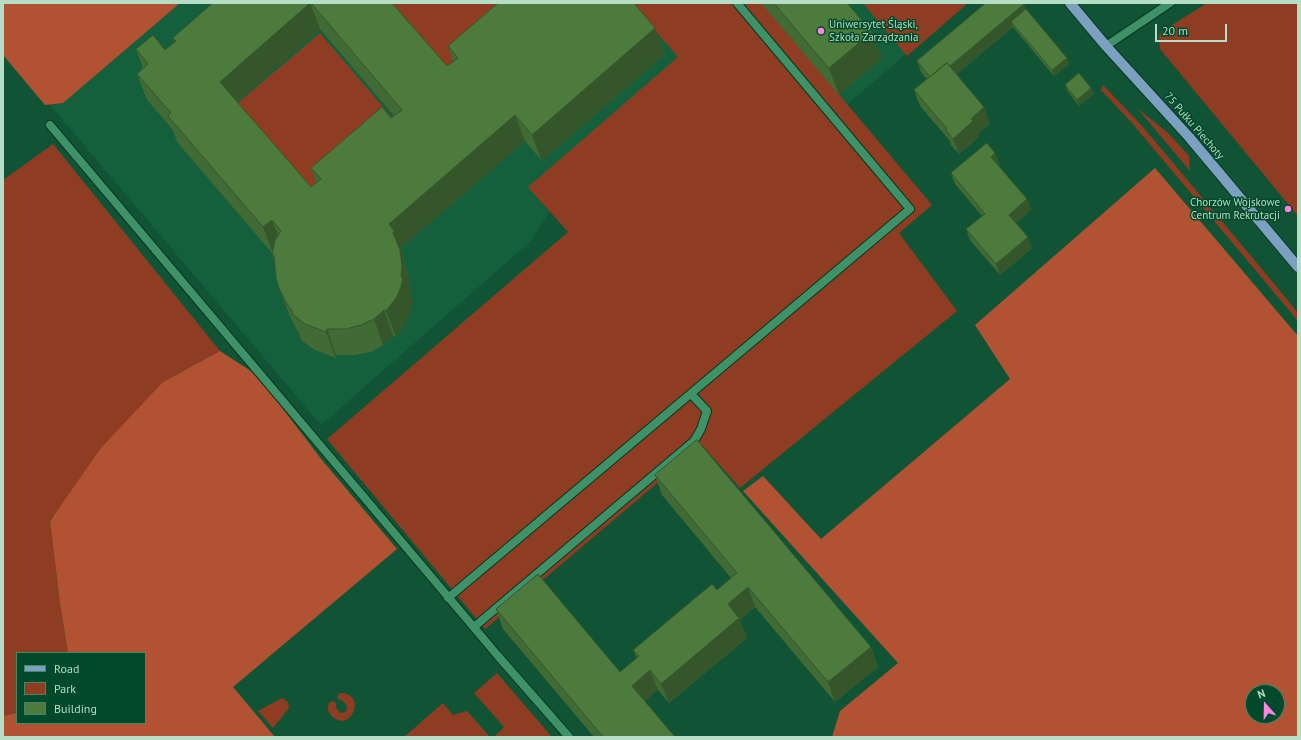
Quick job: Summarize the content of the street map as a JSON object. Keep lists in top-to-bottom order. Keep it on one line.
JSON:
{"streets":{"main road":["75 Pułku Piechoty"]},"places":["Uniwersytet Śląski, Szkoła Zarządzania","Chorzów Wojskowe Centrum Rekrutacji"],"legend":["Road","Park","Building"],"scale_bar":"20 m","north":"top"}
